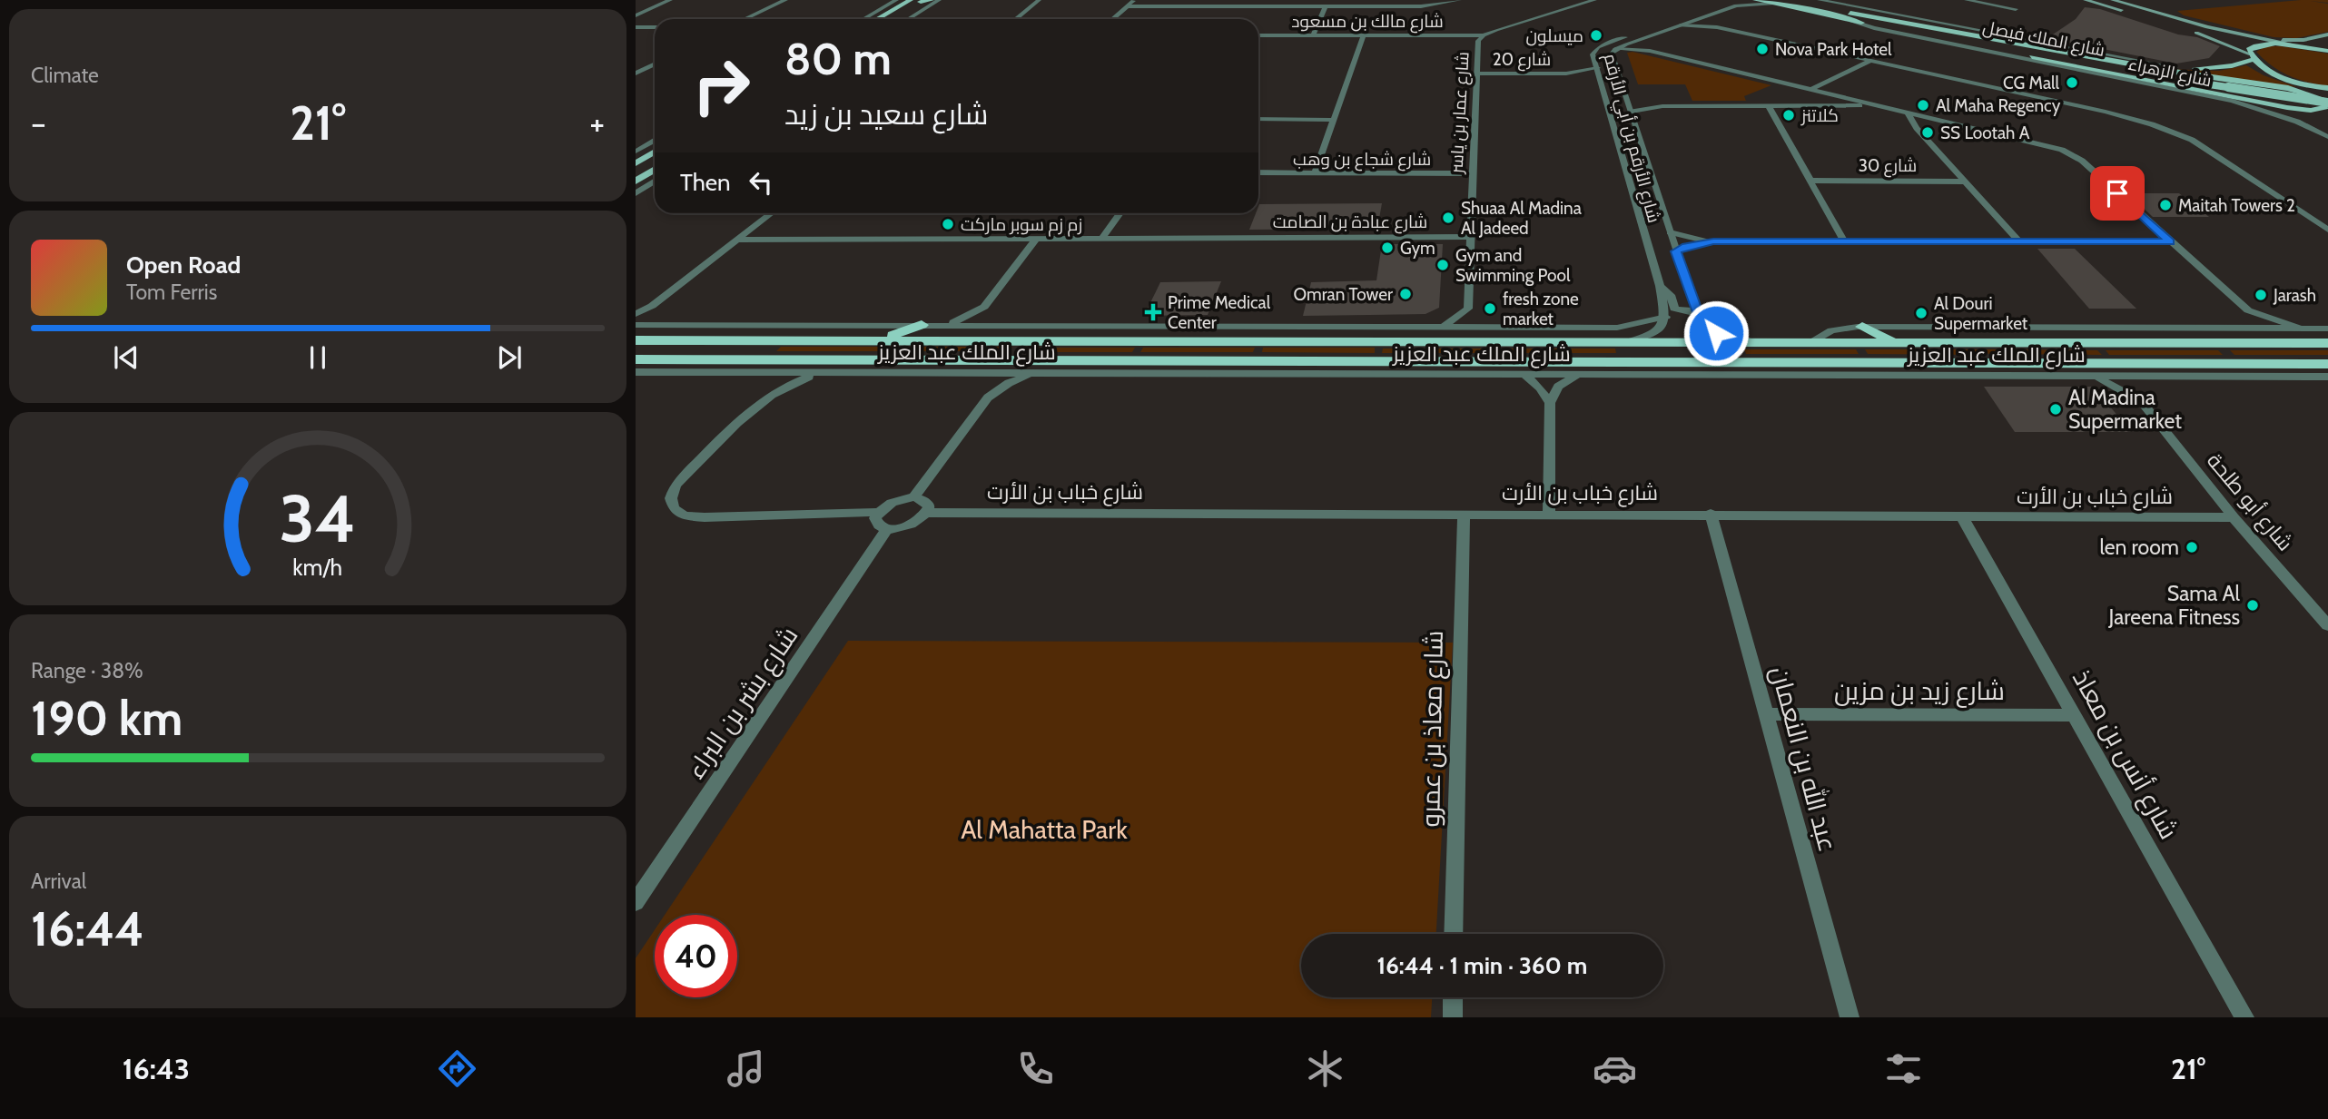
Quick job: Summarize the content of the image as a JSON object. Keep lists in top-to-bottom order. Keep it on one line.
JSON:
{"streets":{"highway":["شارع الملك عبد العزيز"],"main road":["شارع الملك فيصل"],"street":["شارع مالك بن مسعود","شارع 20","شارع الزهراء","شارع عمار بن ياسر","شارع الأرقم بن أبي الأرقم","شارع شجاع بن وهب","شارع 30","شارع عبادة بن الصامت","شارع خباب بن الأرت","شارع أبو طلحة","شارع زيد بن مزين","شارع بشر بن البراء","شارع معاذ بن عمرو","شارع أنس بن معاذ","عبد الله بن النعمان"]},"crossings":[["شارع مالك بن مسعود","شارع عمار بن ياسر"],["شارع الملك فيصل","شارع الزهراء"],["شارع الملك فيصل","شارع الأرقم بن أبي الأرقم"],["شارع 20","شارع عمار بن ياسر"],["شارع 20","شارع الأرقم بن أبي الأرقم"],["شارع عمار بن ياسر","شارع شجاع بن وهب"],["شارع عمار بن ياسر","شارع عبادة بن الصامت"],["شارع الأرقم بن أبي الأرقم","شارع الملك عبد العزيز"],["شارع الملك عبد العزيز","شارع أبو طلحة"],["شارع خباب بن الأرت","شارع أبو طلحة"],["شارع خباب بن الأرت","شارع معاذ بن عمرو"],["شارع خباب بن الأرت","شارع أنس بن معاذ"],["شارع خباب بن الأرت","عبد الله بن النعمان"],["شارع زيد بن مزين","شارع أنس بن معاذ"],["شارع زيد بن مزين","عبد الله بن النعمان"]],"parks":["Al Mahatta Park"],"places":{"other":["ميسلون","Nova Park Hotel","CG Mall","Al Maha Regency","كلاتنز","SS Lootah A","Maitah Towers 2","Shuaa Al Madina Al Jadeed","زم زم سوبر مارکت","Gym","Gym and Swimming Pool","Omran Tower","Jarash","fresh zone market","Al Douri Supermarket","Al Madina Supermarket","len room","Sama Al Jareena Fitness"],"health":["Prime Medical Center"]},"page":{"tile":["Climate",["Range · 38%","190 km"],["Arrival","16:44"]],"turn":["80 m","شارع سعيد بن زيد"],"heat":["−","21°","+"],"then":"Then","song":["Open Road","Tom Ferris"],"limit":"40","trip":"16:44 · 1 min · 360 m","tabs":["16:43","21°"],"gauge":["34","km/h"]}}
